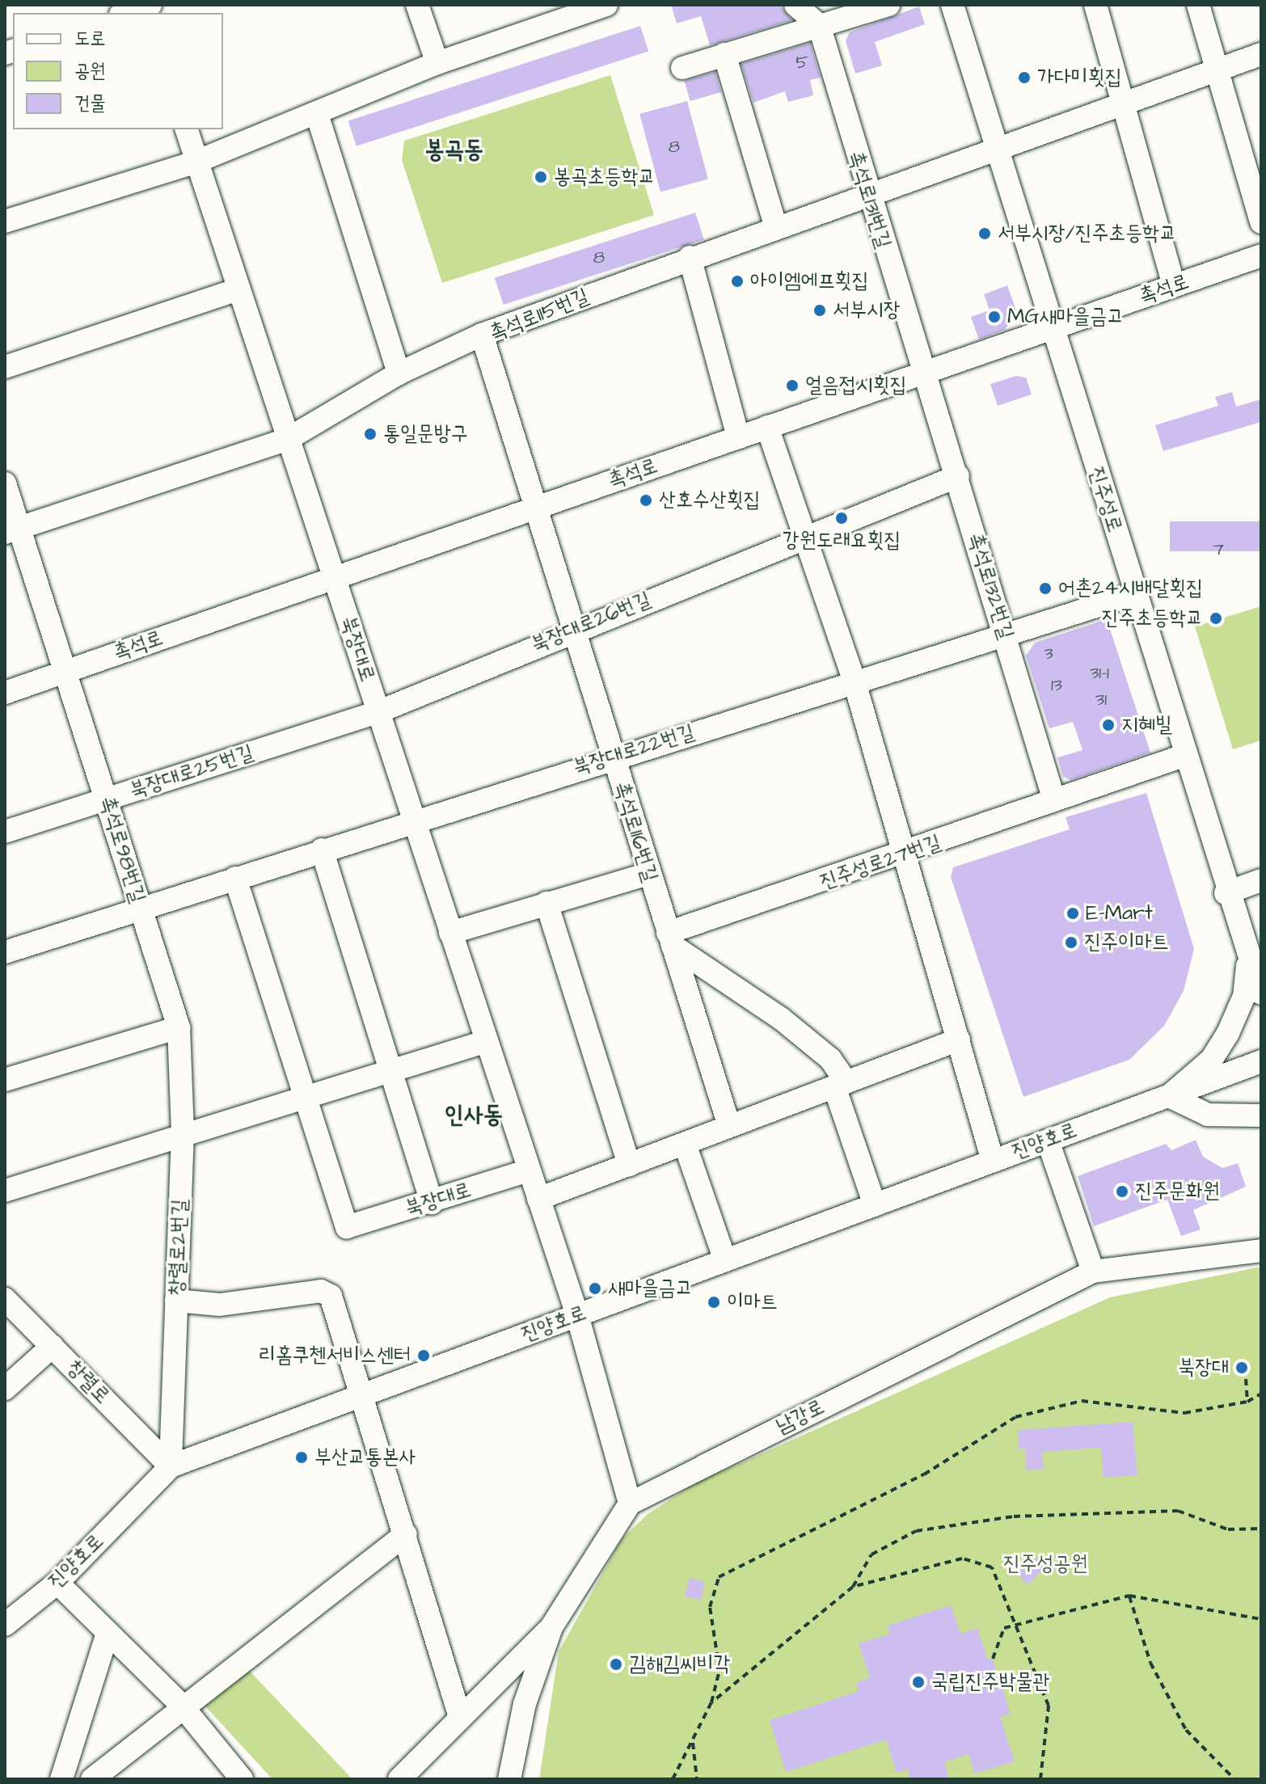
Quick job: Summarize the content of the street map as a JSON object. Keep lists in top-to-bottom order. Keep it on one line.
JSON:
{"streets":{"street":["촉석로131번길","촉석로","촉석로115번길","진주성로","촉석로132번길","북장대로26번길","북장대로","북장대로22번길","북장대로25번길","촉석로116번길","촉석로98번길","진주성로27번길","진양호로","창렬로2번길","창렬로","남강로"]},"crossings":[["촉석로131번길","촉석로"],["촉석로131번길","촉석로115번길"],["촉석로131번길","촉석로132번길"],["촉석로","촉석로115번길"],["촉석로","진주성로"],["촉석로","촉석로132번길"],["촉석로","북장대로"],["촉석로","촉석로116번길"],["촉석로","촉석로98번길"],["촉석로115번길","진주성로"],["촉석로115번길","촉석로116번길"],["진주성로","북장대로22번길"],["진주성로","진주성로27번길"],["촉석로132번길","북장대로26번길"],["촉석로132번길","북장대로22번길"],["촉석로132번길","진주성로27번길"],["북장대로26번길","북장대로"],["북장대로26번길","북장대로25번길"],["북장대로26번길","촉석로116번길"],["북장대로","북장대로22번길"],["북장대로","북장대로25번길"],["북장대로","진양호로"],["북장대로","남강로"],["북장대로22번길","촉석로116번길"],["북장대로22번길","촉석로98번길"],["북장대로25번길","촉석로98번길"],["촉석로116번길","진주성로27번길"],["촉석로98번길","창렬로2번길"],["진양호로","창렬로2번길"],["진양호로","창렬로"],["창렬로2번길","창렬로"]],"districts":["봉곡동","인사동"],"parks":["진주성공원"],"places":["가다미횟집","봉곡초등학교","서부시장/진주초등학교","아이엠에프횟집","서부시장","MG새마을금고","얼음접시횟집","통일문방구","산호수산횟집","강원도래요횟집","어촌24시배달횟집","진주초등학교","지혜빌","E-Mart","진주이마트","진주문화원","새마을금고","이마트","리홈쿠첸서비스센터","북장대","부산교통본사","김해김씨비각","국립진주박물관"],"house_numbers":["5","8","8","7","3","31-1","13","31"],"legend":["도로","공원","건물"]}
